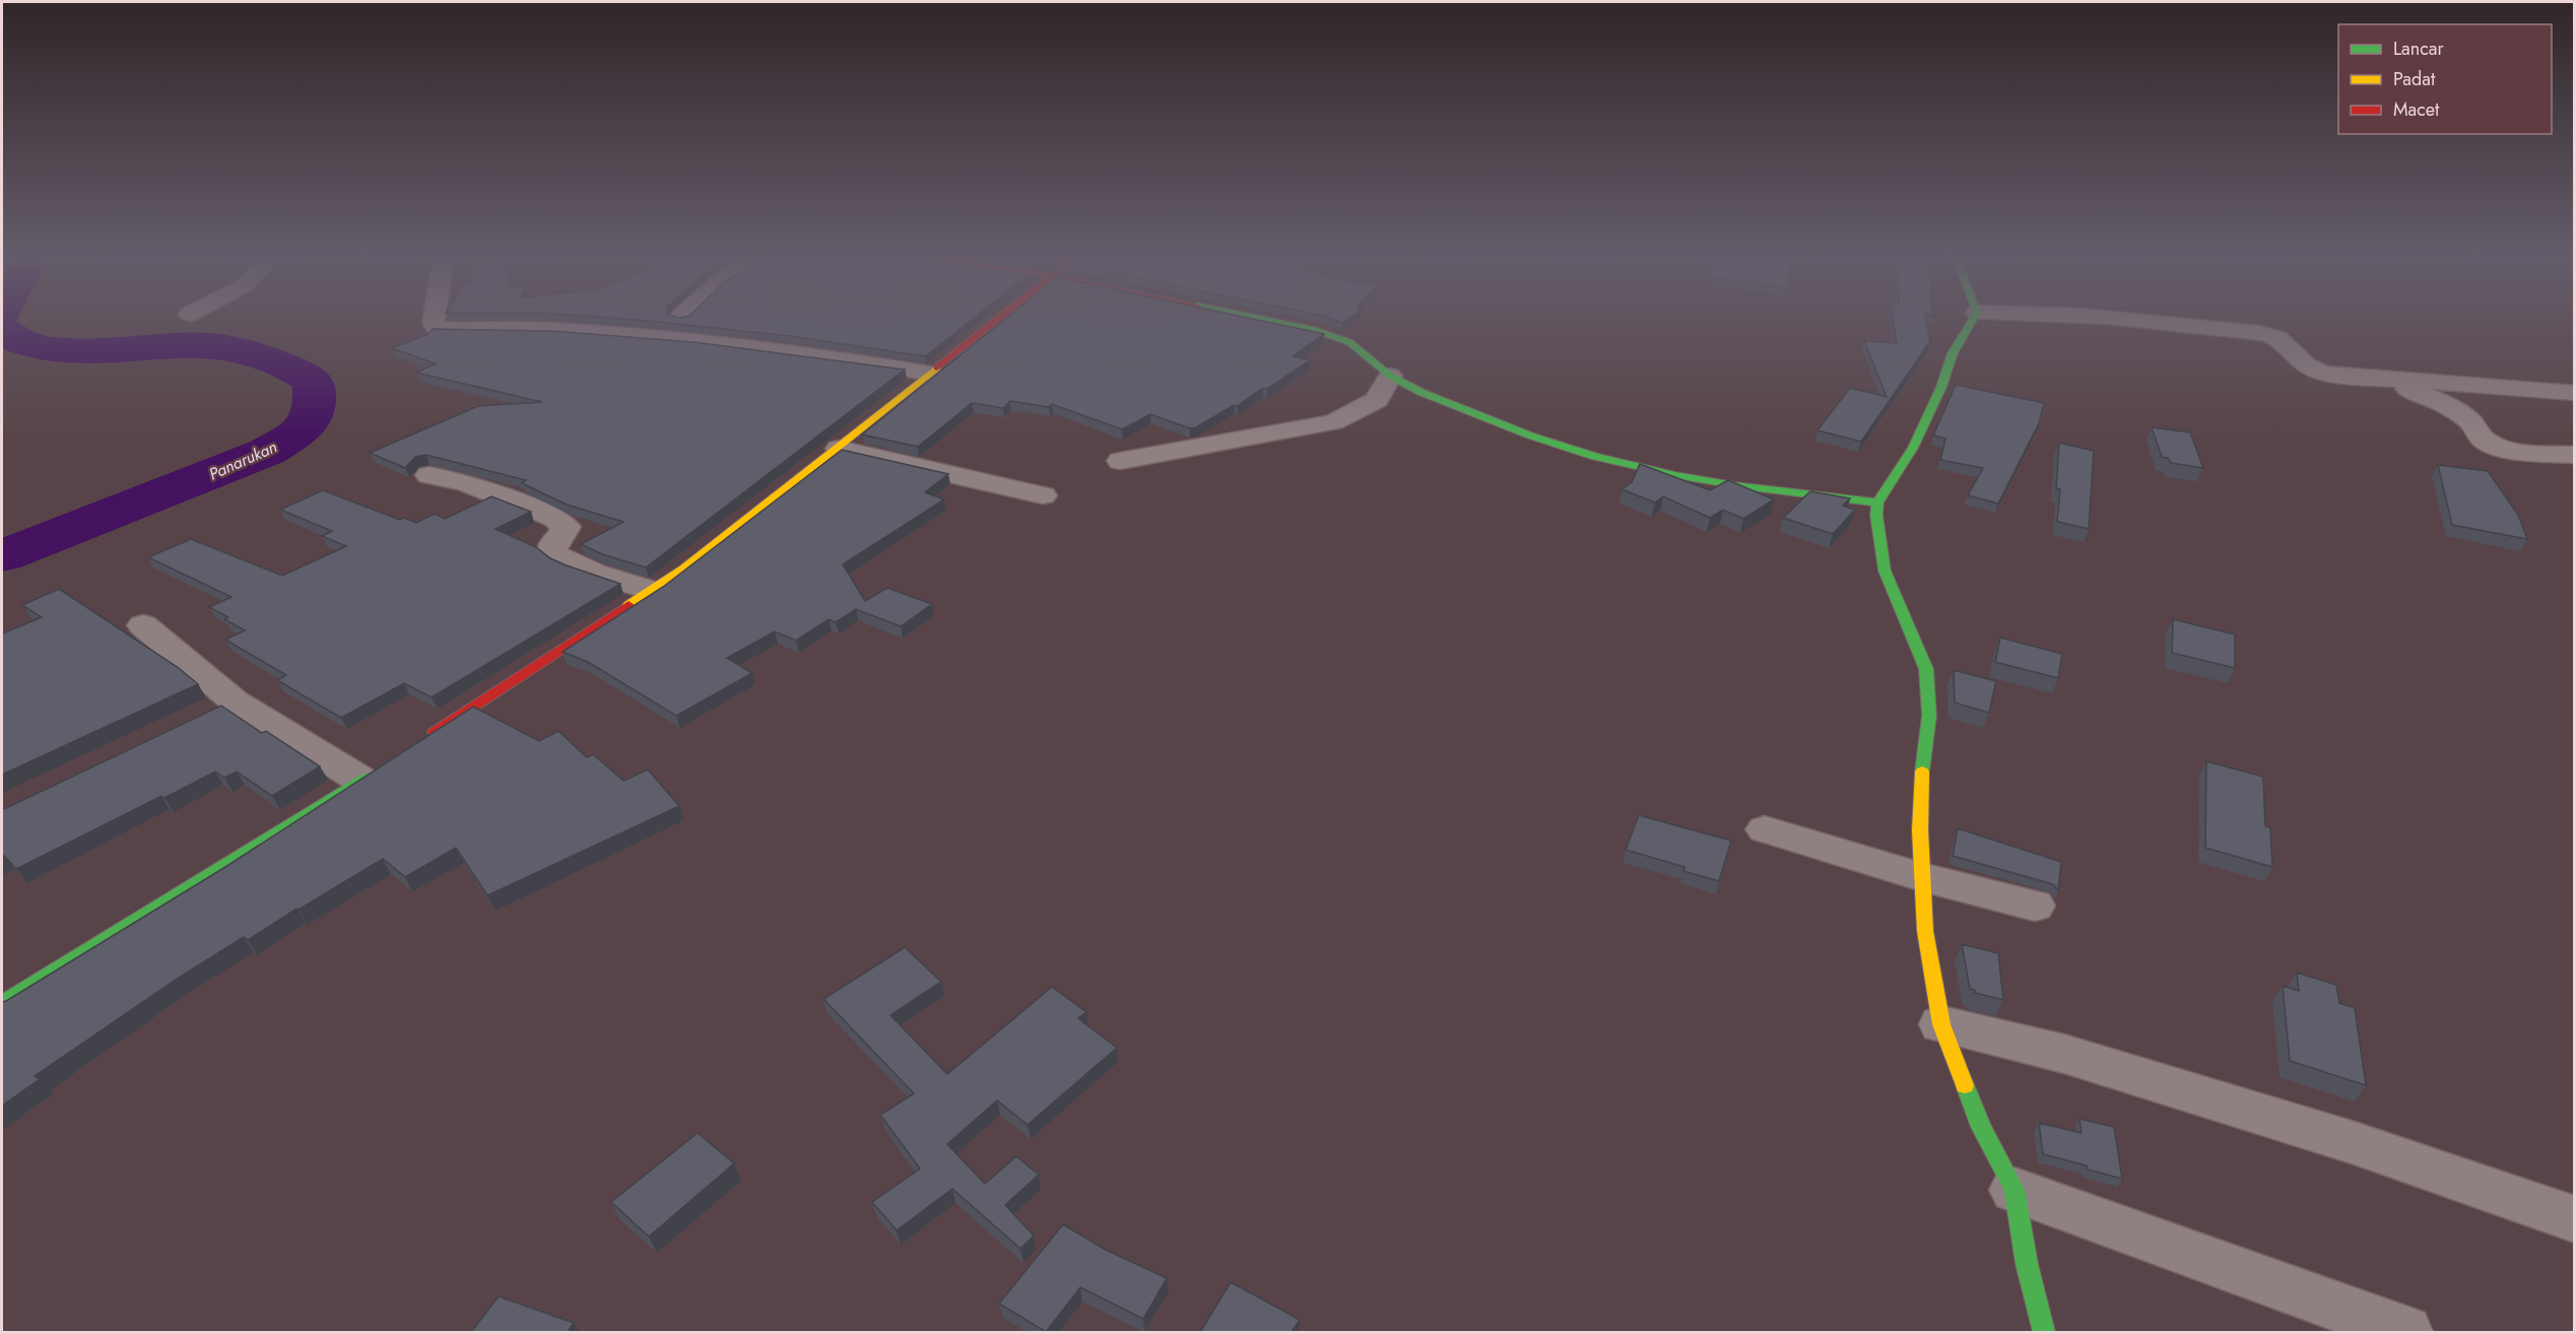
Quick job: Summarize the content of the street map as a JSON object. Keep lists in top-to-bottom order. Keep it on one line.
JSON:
{"water":["Panarukan"],"legend":["Lancar","Padat","Macet"]}
